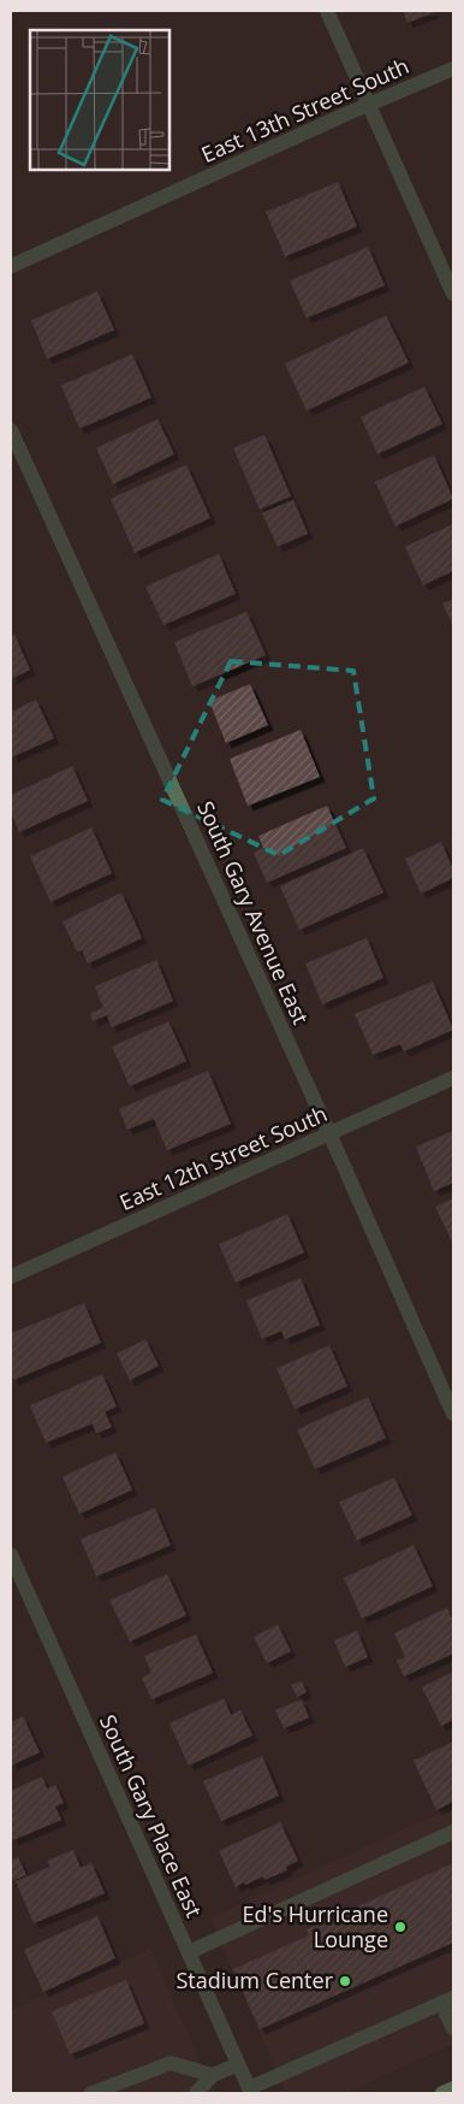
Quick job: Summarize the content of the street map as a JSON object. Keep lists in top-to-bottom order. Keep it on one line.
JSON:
{"streets":{"street":["East 13th Street South","South Gary Avenue East","East 12th Street South","South Gary Place East"]},"crossings":[["South Gary Avenue East","East 12th Street South"]],"places":["Ed's Hurricane Lounge","Stadium Center"]}
